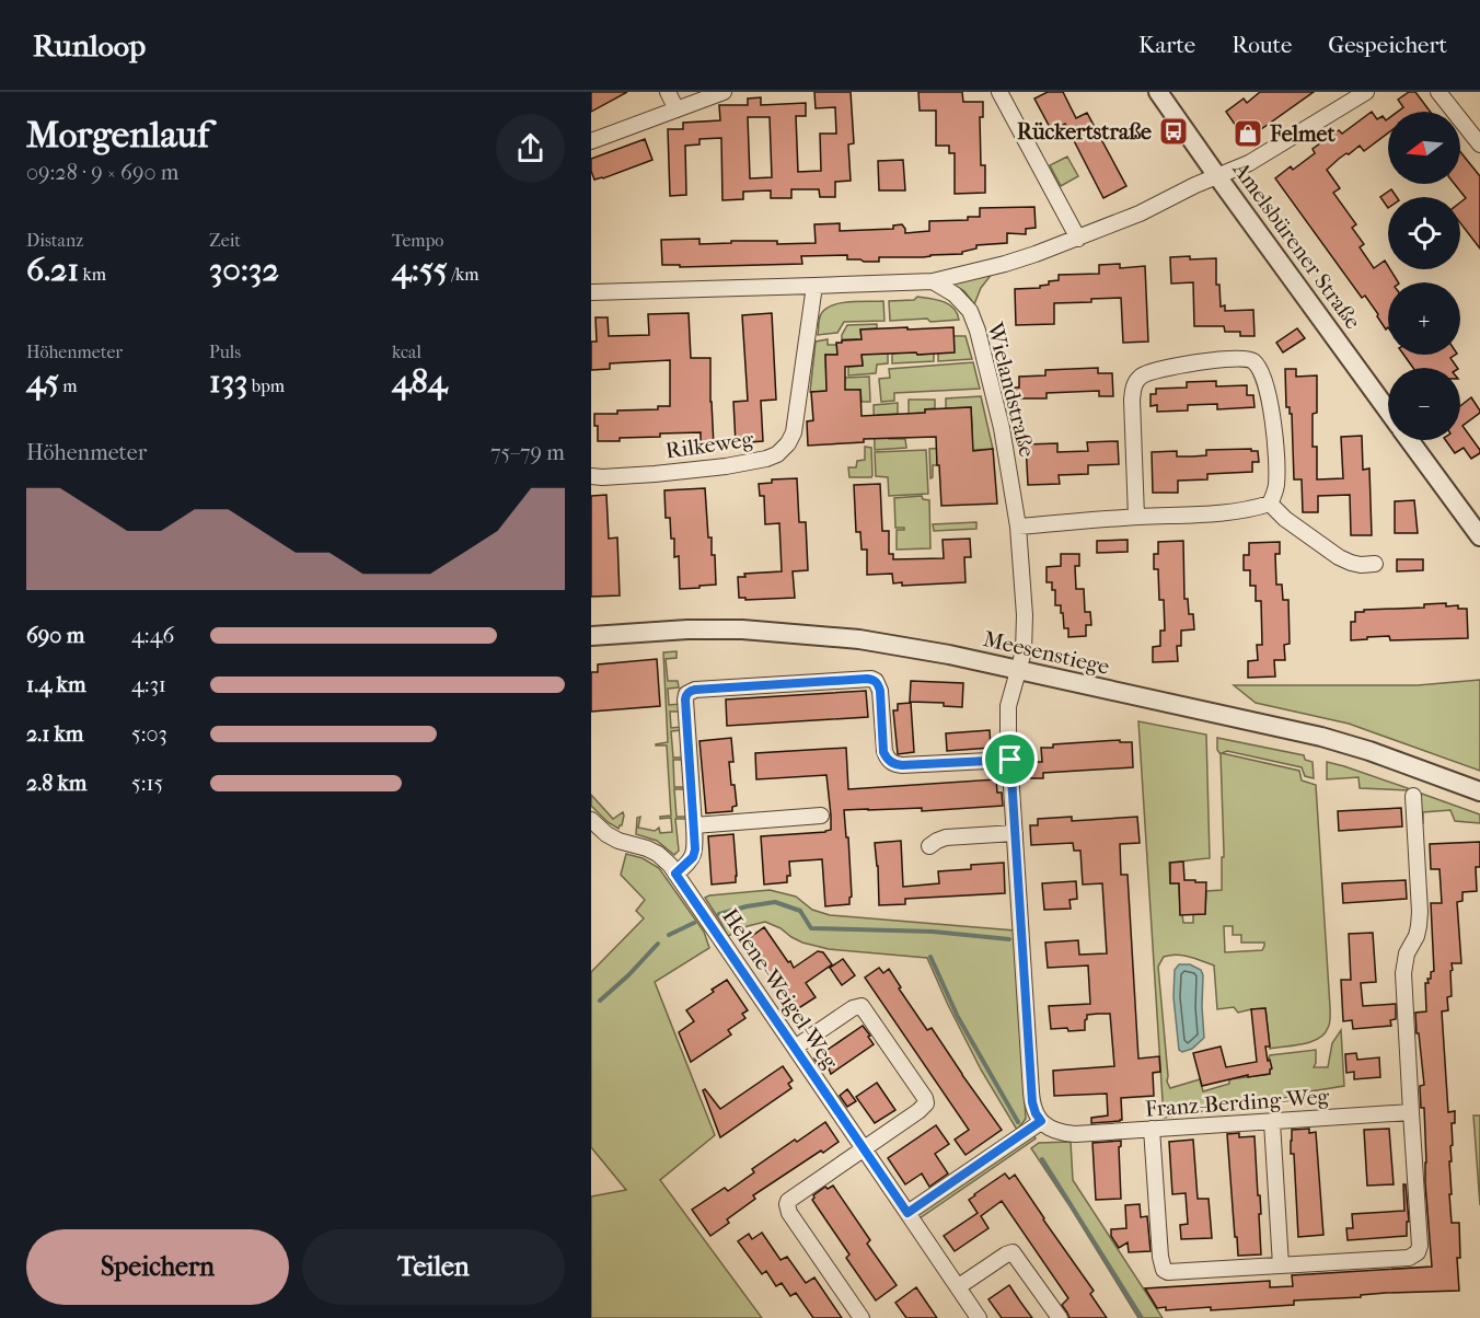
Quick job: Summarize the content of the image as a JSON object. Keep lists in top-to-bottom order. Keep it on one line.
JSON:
{"streets":{"street":["Amelsbürener Straße","Wielandstraße","Rilkeweg","Meesenstiege","Helene-Weigel-Weg","Franz-Berding-Weg"]},"crossings":[["Wielandstraße","Meesenstiege"]],"places":{"bus stop":["Rückertstraße"],"shop":["Felmet"]},"north":"left","page":{"header":"Runloop","nav":["Karte","Route","Gespeichert"],"heading":["Morgenlauf","09:28 · 9 × 690 m"],"map_buttons":["+","−"],"stats":[["Distanz","6.21 km"],["Zeit","30:32"],["Tempo","4:55 /km"],["Höhenmeter","45 m"],["Puls","133 bpm"],["kcal","484"]],"chart":["Höhenmeter","75–79 m"],"list":[{"name":"690 m","note":"4:46"},{"name":"1.4 km","note":"4:31"},{"name":"2.1 km","note":"5:03"},{"name":"2.8 km","note":"5:15"}],"buttons":["Speichern","Teilen"]}}
